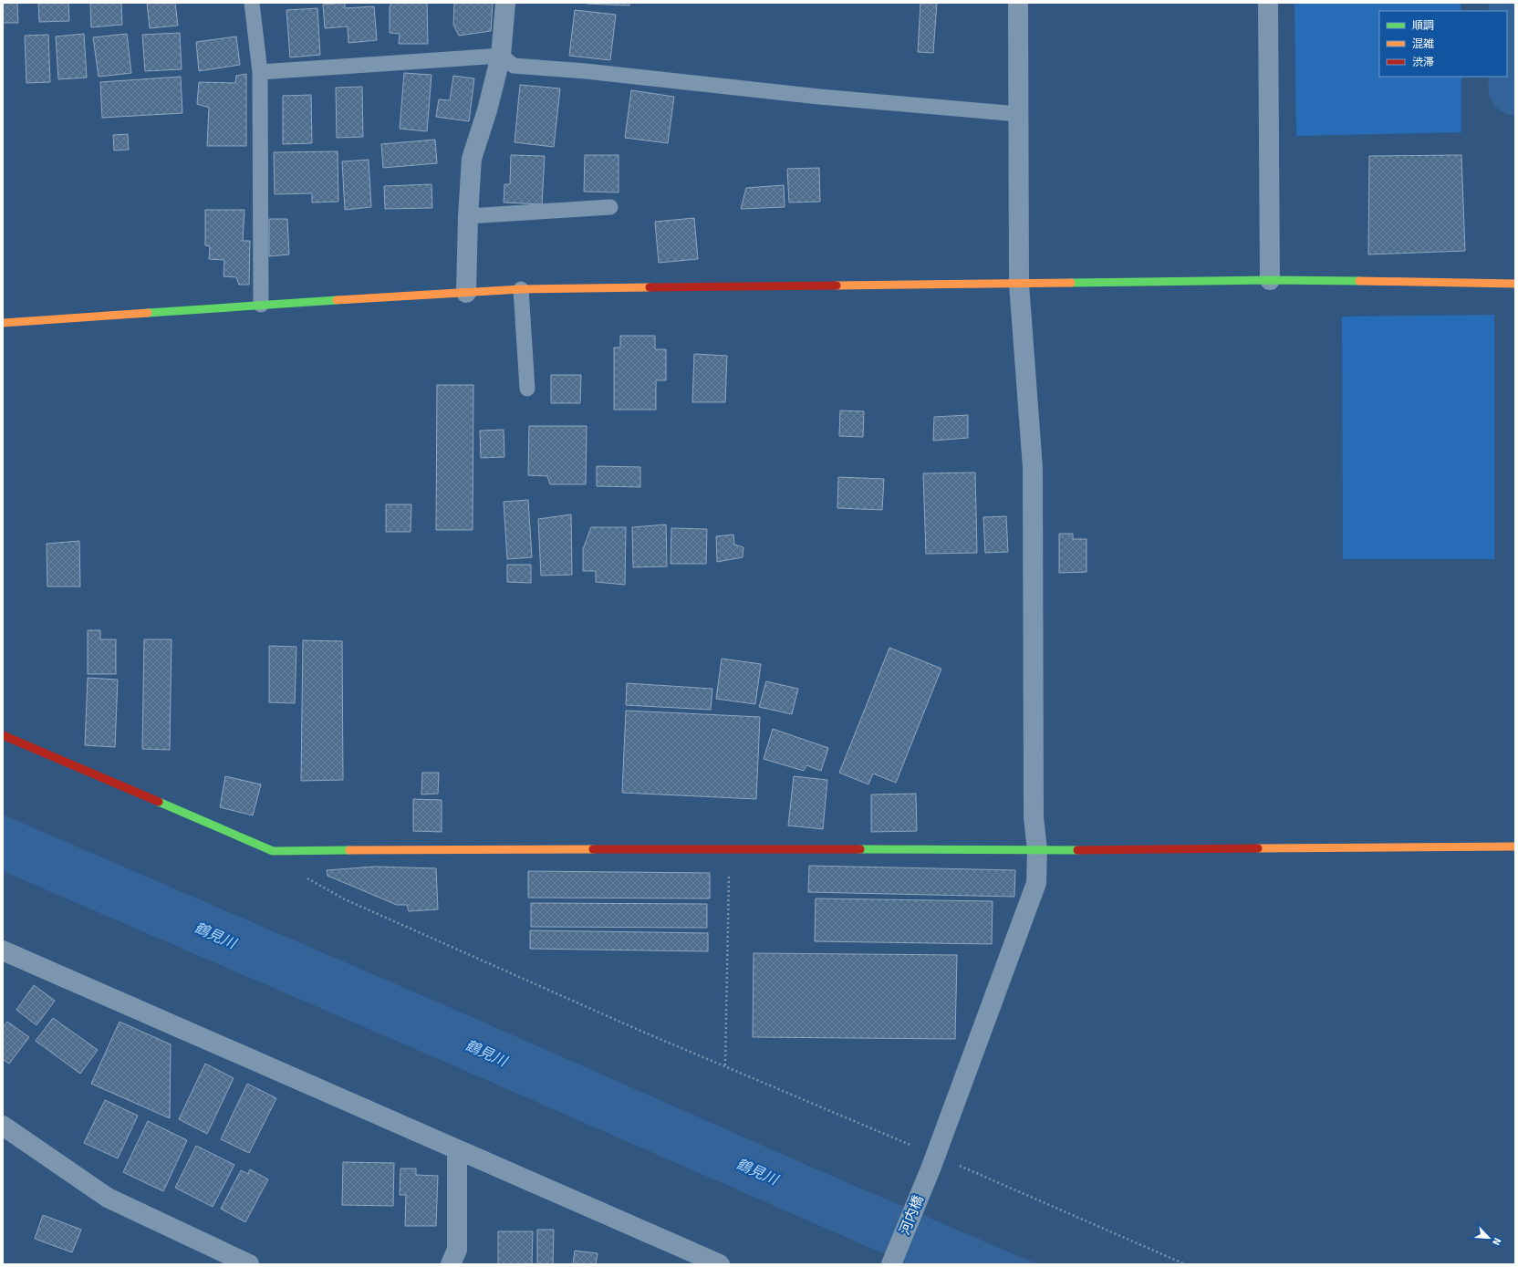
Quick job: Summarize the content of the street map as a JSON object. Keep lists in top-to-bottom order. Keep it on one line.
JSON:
{"streets":{"street":["河内橋"]},"water":["鶴見川"],"legend":["順調","混雑","渋滞"],"north":"bottom right"}
